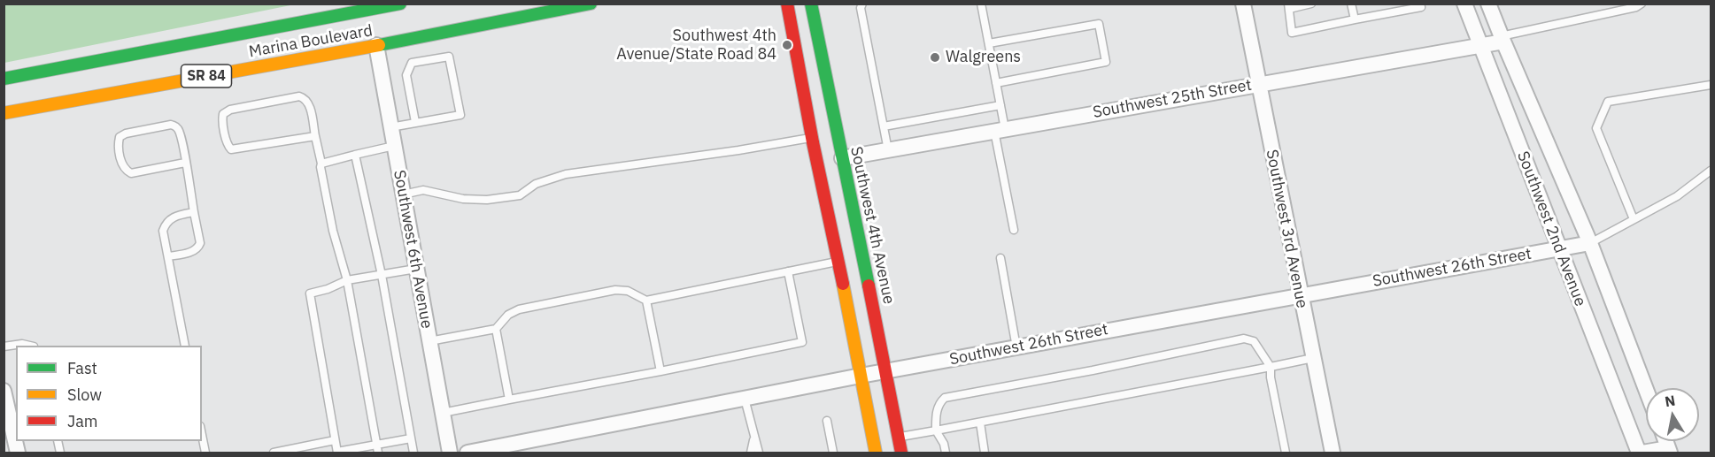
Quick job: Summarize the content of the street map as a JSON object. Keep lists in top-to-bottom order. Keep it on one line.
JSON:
{"streets":{"main road":["Marina Boulevard","SR 84","Southwest 4th Avenue"],"street":["Southwest 25th Street","Southwest 3rd Avenue","Southwest 2nd Avenue","Southwest 6th Avenue","Southwest 26th Street"]},"crossings":[["Marina Boulevard","Southwest 6th Avenue"],["Southwest 25th Street","Southwest 4th Avenue"],["Southwest 25th Street","Southwest 3rd Avenue"],["Southwest 25th Street","Southwest 2nd Avenue"],["Southwest 4th Avenue","Southwest 26th Street"],["Southwest 3rd Avenue","Southwest 26th Street"],["Southwest 2nd Avenue","Southwest 26th Street"]],"places":["Southwest 4th Avenue/State Road 84","Walgreens"],"legend":["Fast","Slow","Jam"],"north":"top"}
